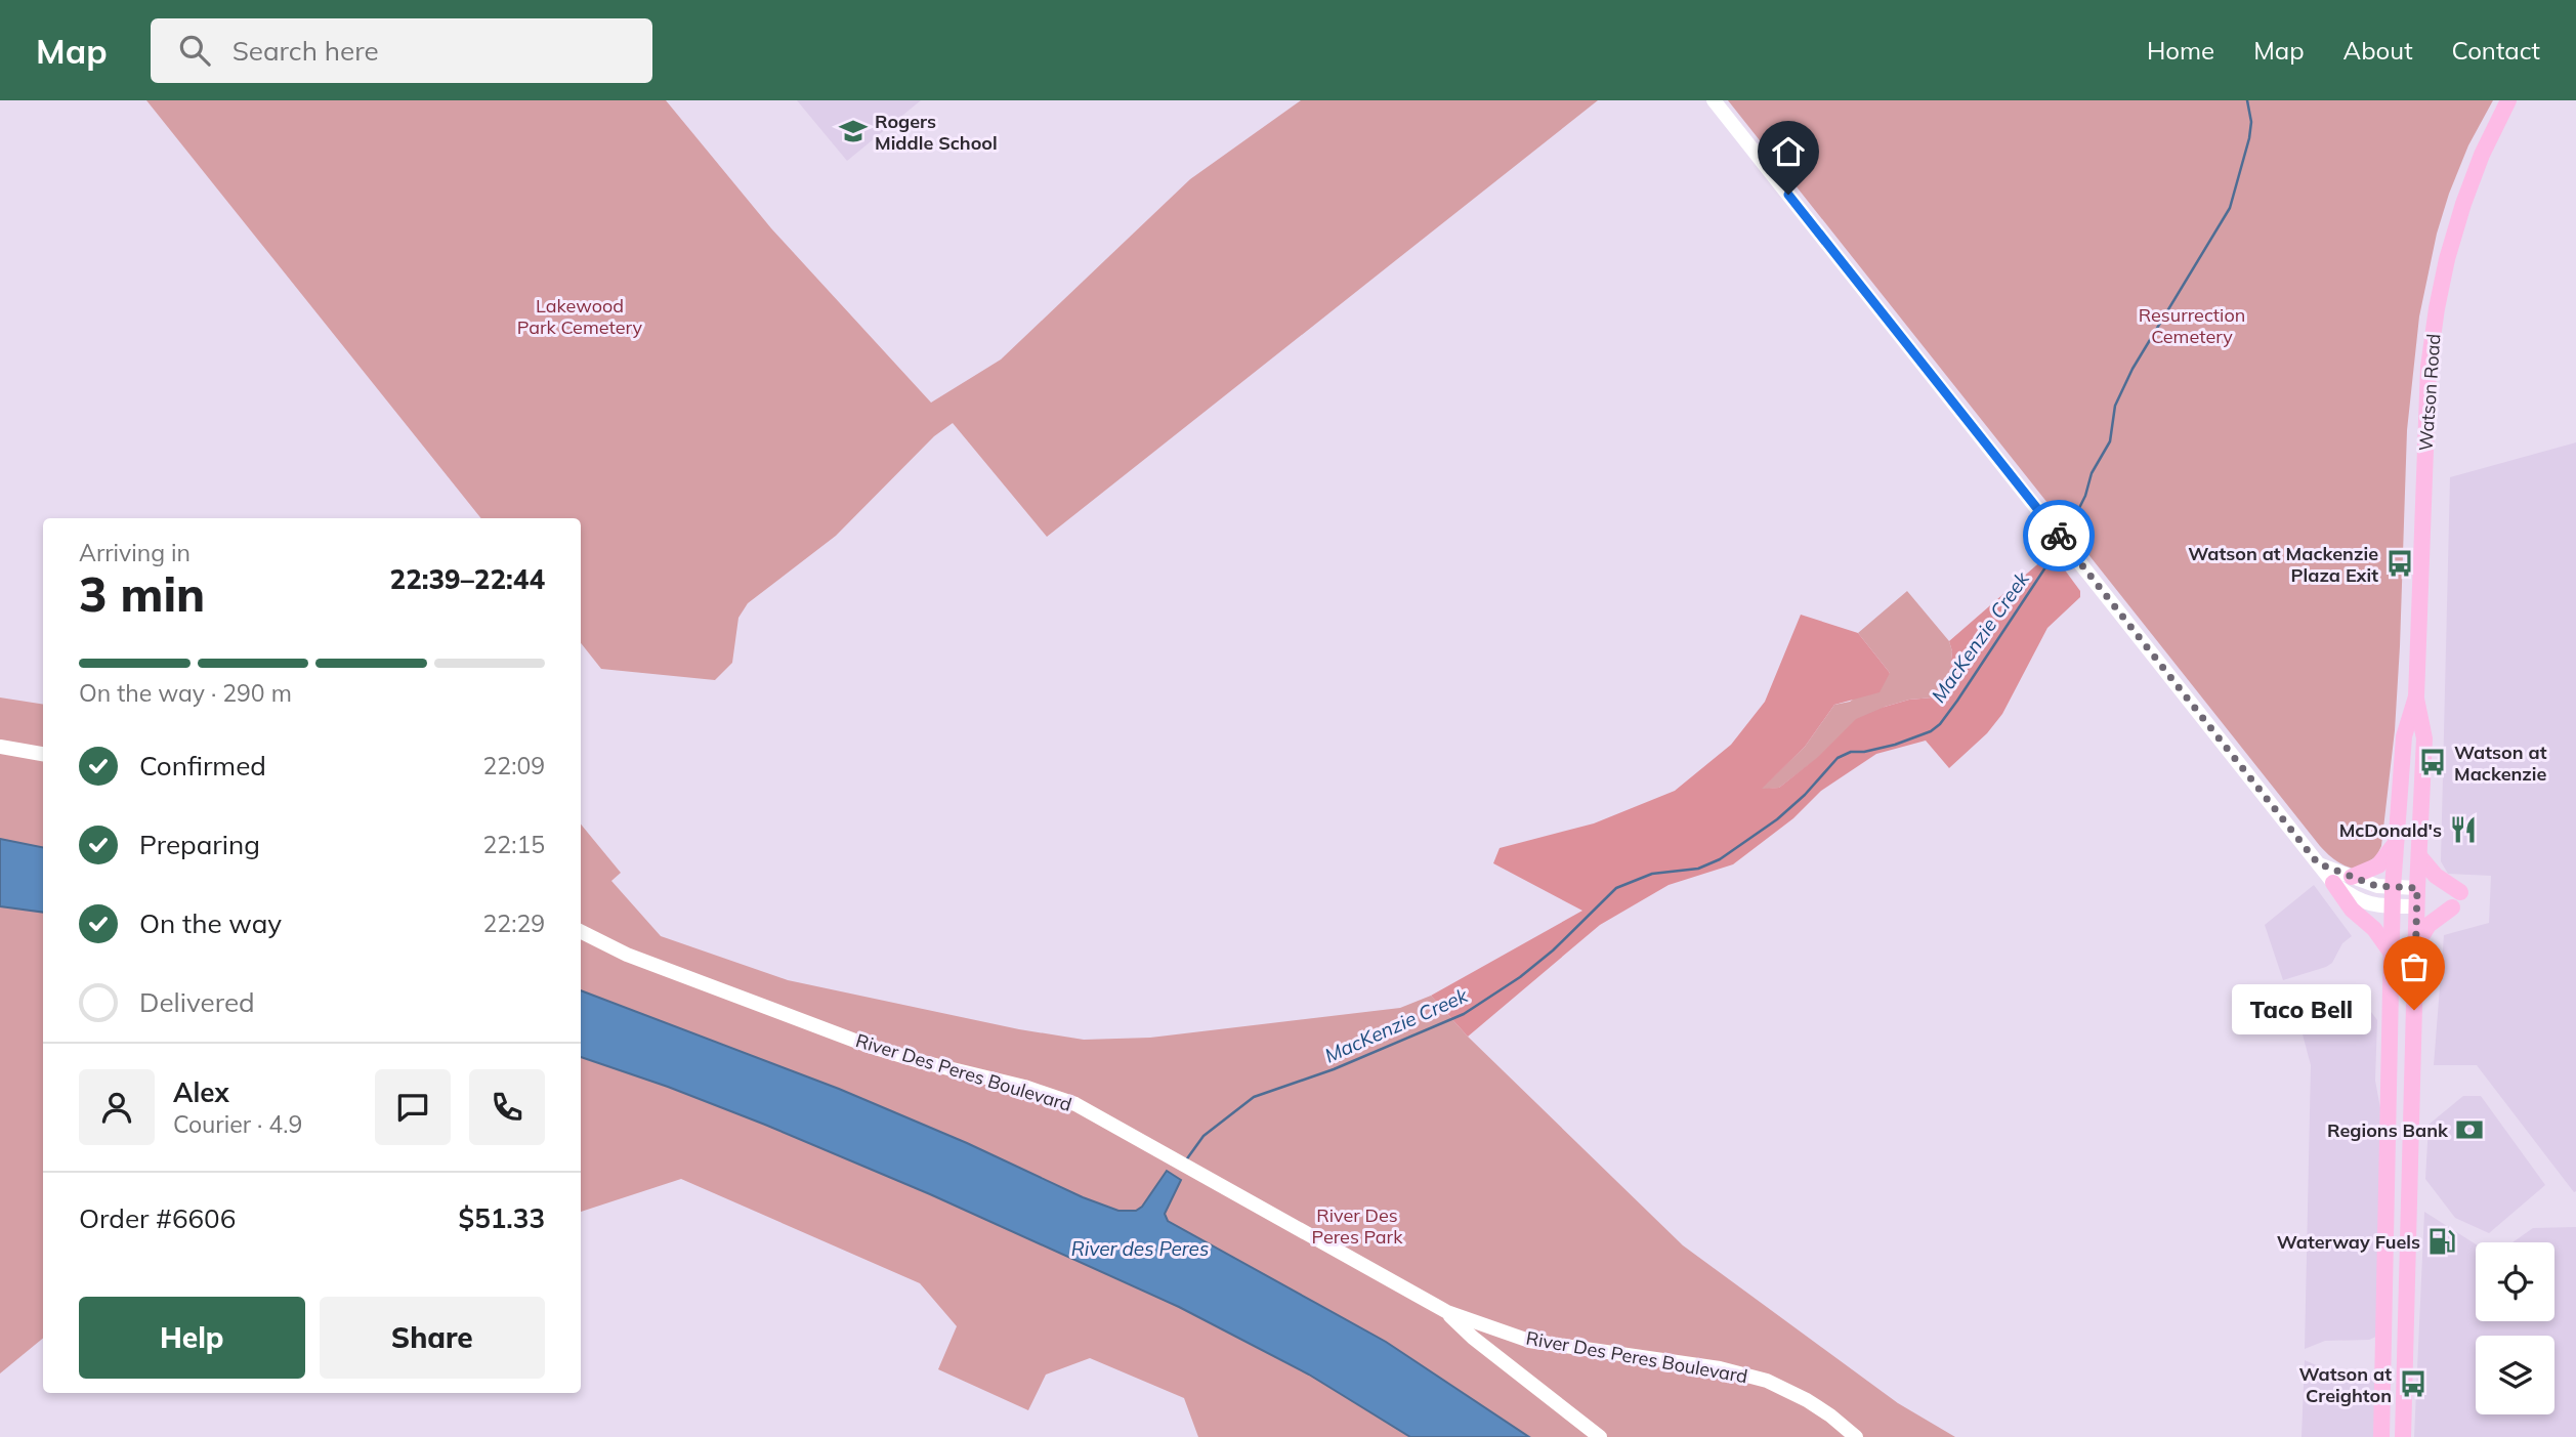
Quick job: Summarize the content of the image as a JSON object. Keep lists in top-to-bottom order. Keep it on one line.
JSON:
{"streets":{"main road":["Watson Road","River Des Peres Boulevard"]},"water":["MacKenzie Creek","River des Peres"],"parks":["Lakewood Park Cemetery","Resurrection Cemetery","River Des Peres Park"],"places":{"school or university":["Rogers Middle School"],"bus stop":["Watson at Mackenzie Plaza Exit","Watson at Mackenzie","Watson at Creighton"],"restaurant":["McDonald's"],"other":["Taco Bell"],"bank":["Regions Bank"],"fuel station":["Waterway Fuels"]},"page":{"header":"Map","search":"Search here","nav":["Home","Map","About","Contact"],"heading":["3 min","Arriving in","22:39–22:44"],"panel":["Alex","Courier · 4.9","Order #6606","$51.33"],"bar":"On the way · 290 m","list":[["Confirmed","22:09"],["Preparing","22:15"],["On the way","22:29"],"Delivered"],"bubble":"Taco Bell","buttons":["Help","Share"]}}
